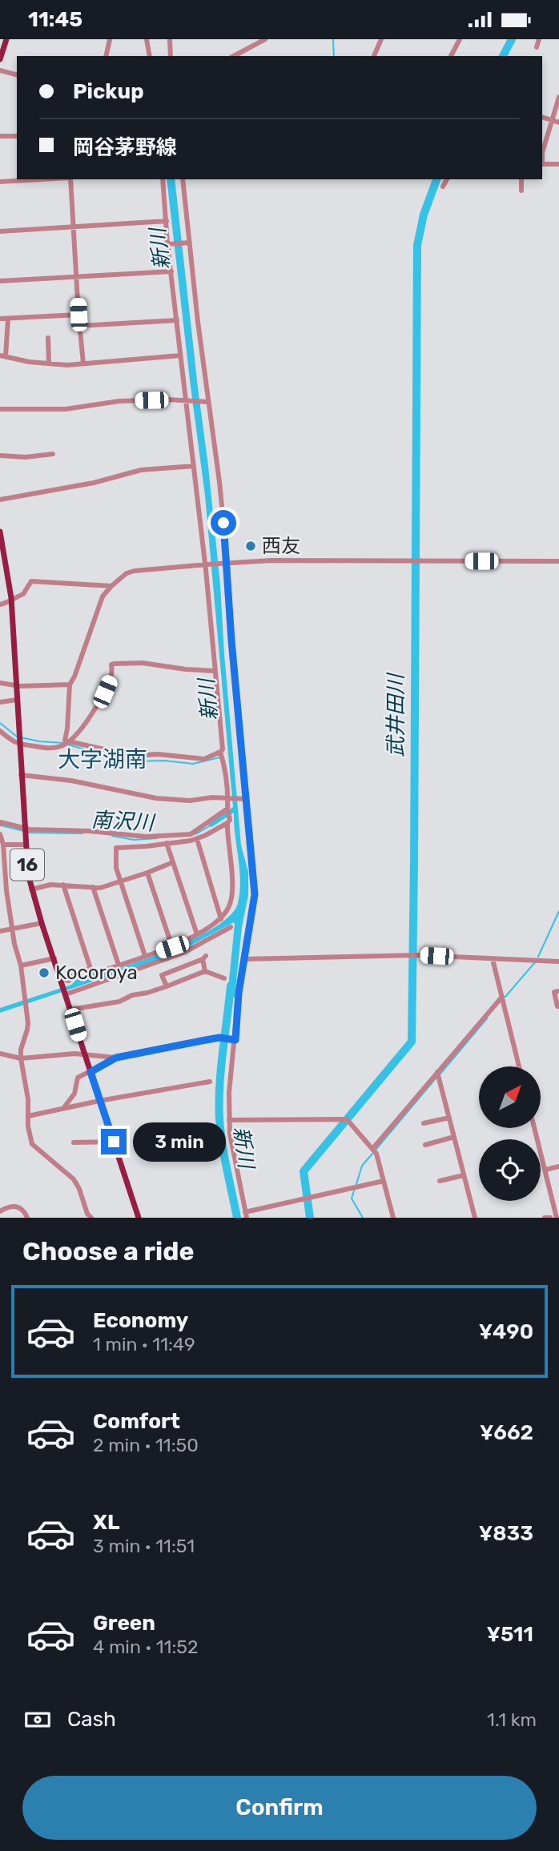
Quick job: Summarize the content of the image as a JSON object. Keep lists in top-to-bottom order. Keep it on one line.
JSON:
{"streets":{"main road":["16"]},"districts":["大字湖南"],"water":["新川","武井田川","南沢川"],"places":["西友","Kocoroya"],"north":"top right","page":{"status":"11:45","banner":["Pickup","岡谷茅野線"],"bubble":"3 min","heading":"Choose a ride","list":[{"name":"Economy","note":"1 min · 11:49","value":"¥490"},{"name":"Comfort","note":"2 min · 11:50","value":"¥662"},{"name":"XL","note":"3 min · 11:51","value":"¥833"},{"name":"Green","note":"4 min · 11:52","value":"¥511"}],"pay":["Cash","1.1 km"],"buttons":"Confirm"}}
